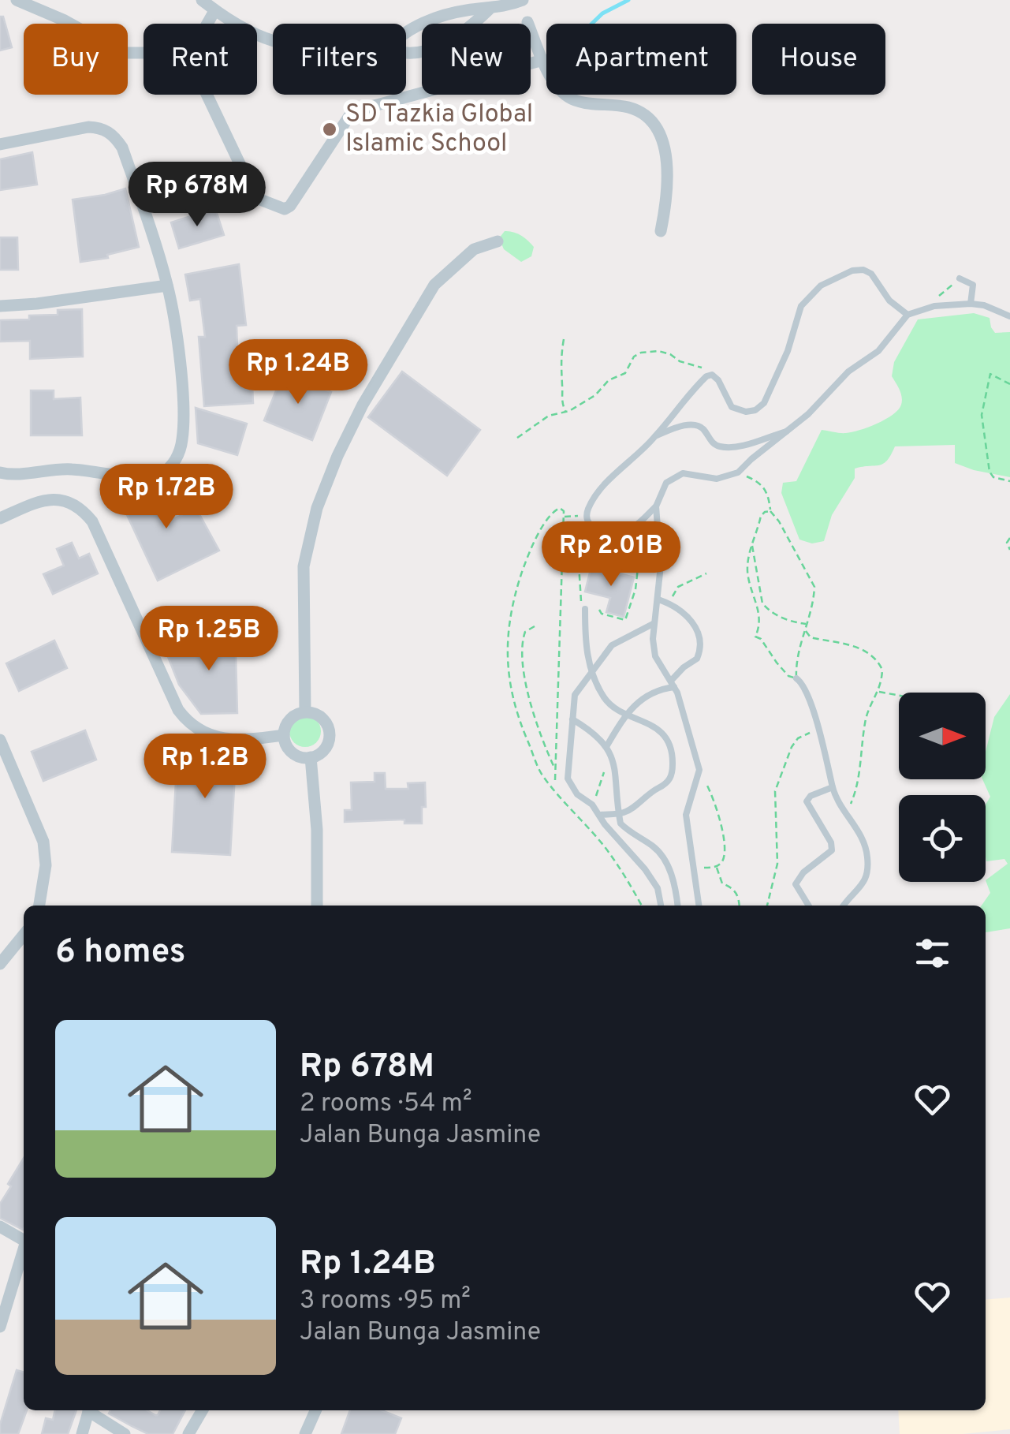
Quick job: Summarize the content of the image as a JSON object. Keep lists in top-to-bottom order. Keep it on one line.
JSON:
{"places":["SD Tazkia Global Islamic School"],"north":"right","page":{"chip":["Buy","Rent","Filters","New","Apartment","House"],"price":["Rp 678M","Rp 1.24B","Rp 1.72B","Rp 2.01B","Rp 1.25B","Rp 1.2B"],"heading":"6 homes","list":[{"name":"Rp 678M","note":"2 rooms · 54 m² · Jalan Bunga Jasmine"},{"name":"Rp 1.24B","note":"3 rooms · 95 m² · Jalan Bunga Jasmine"}]}}
